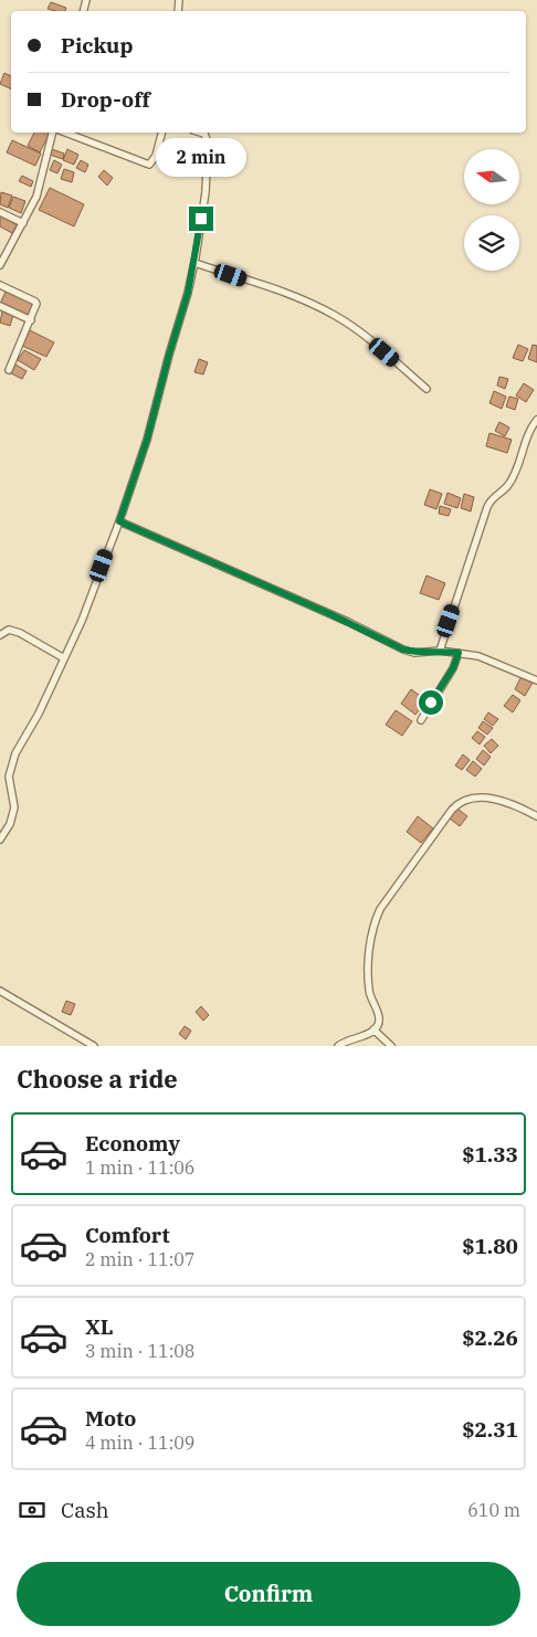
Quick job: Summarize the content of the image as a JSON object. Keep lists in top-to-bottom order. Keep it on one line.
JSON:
{"north":"left","page":{"banner":["Pickup","Drop-off"],"bubble":"2 min","heading":"Choose a ride","list":[{"name":"Economy","note":"1 min · 11:06","value":"$1.33"},{"name":"Comfort","note":"2 min · 11:07","value":"$1.80"},{"name":"XL","note":"3 min · 11:08","value":"$2.26"},{"name":"Moto","note":"4 min · 11:09","value":"$2.31"}],"pay":["Cash","610 m"],"buttons":"Confirm"}}
